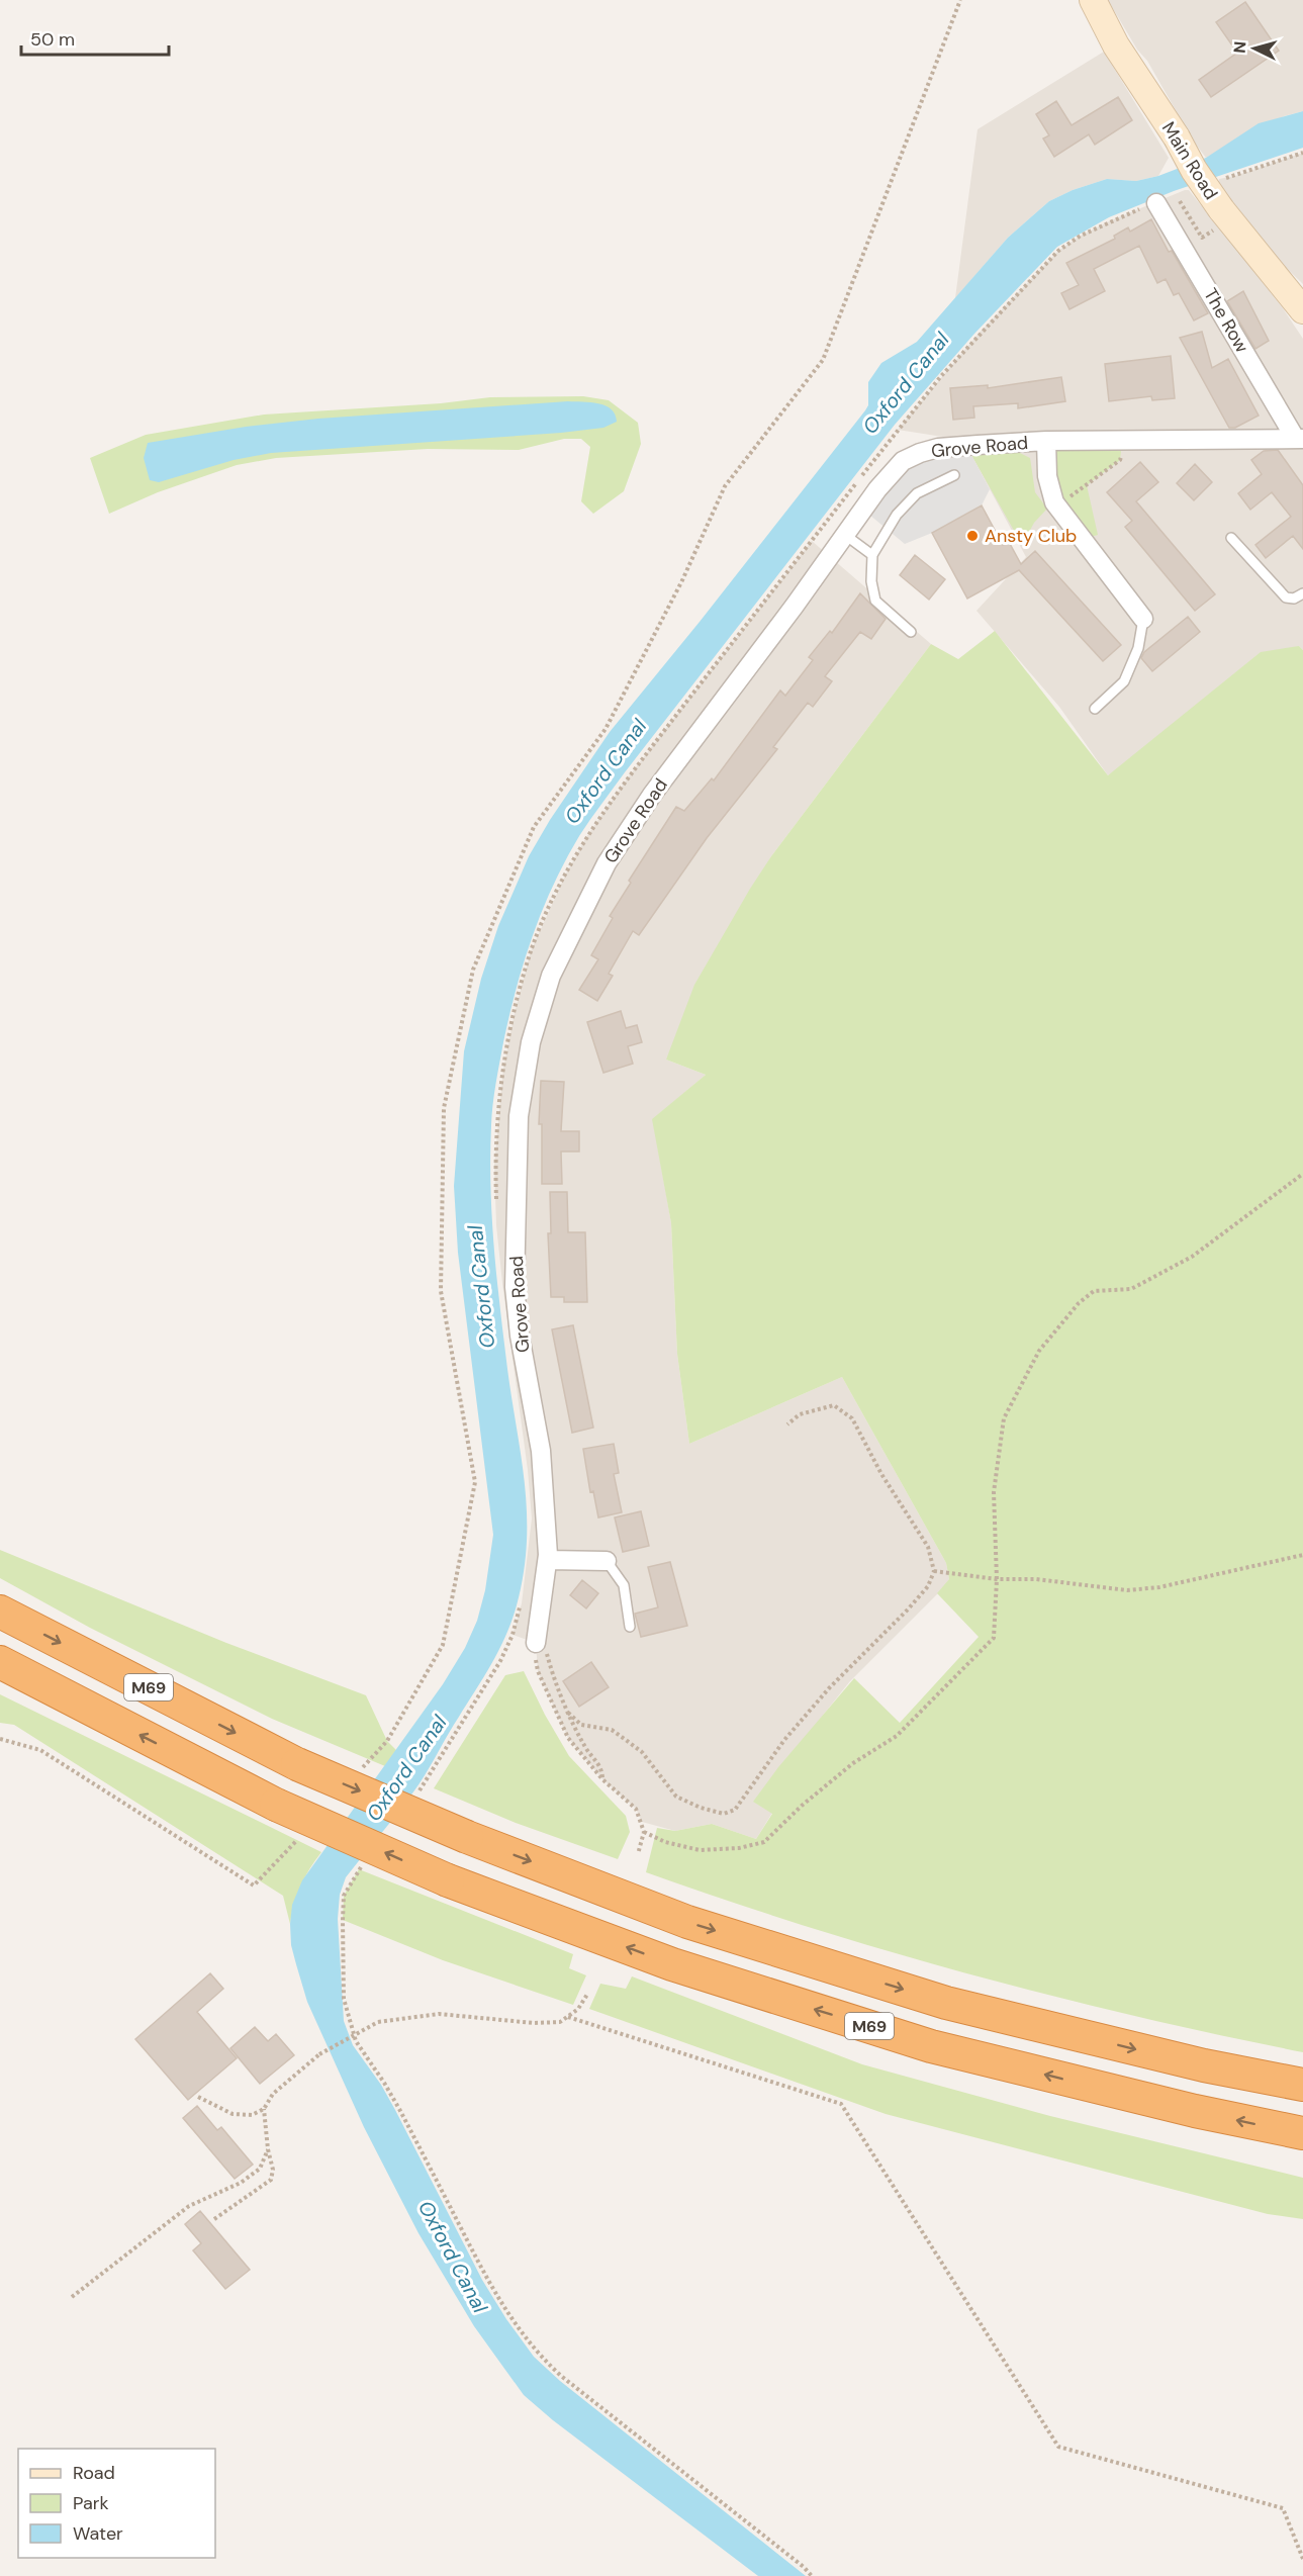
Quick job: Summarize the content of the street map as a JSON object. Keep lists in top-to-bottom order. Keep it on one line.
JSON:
{"streets":{"highway":["M69"],"main road":["Main Road"],"street":["The Row","Grove Road"]},"crossings":[["The Row","Grove Road"]],"water":["Oxford Canal"],"places":["Ansty Club"],"legend":["Road","Park","Water"],"scale_bar":"50 m","north":"left"}
